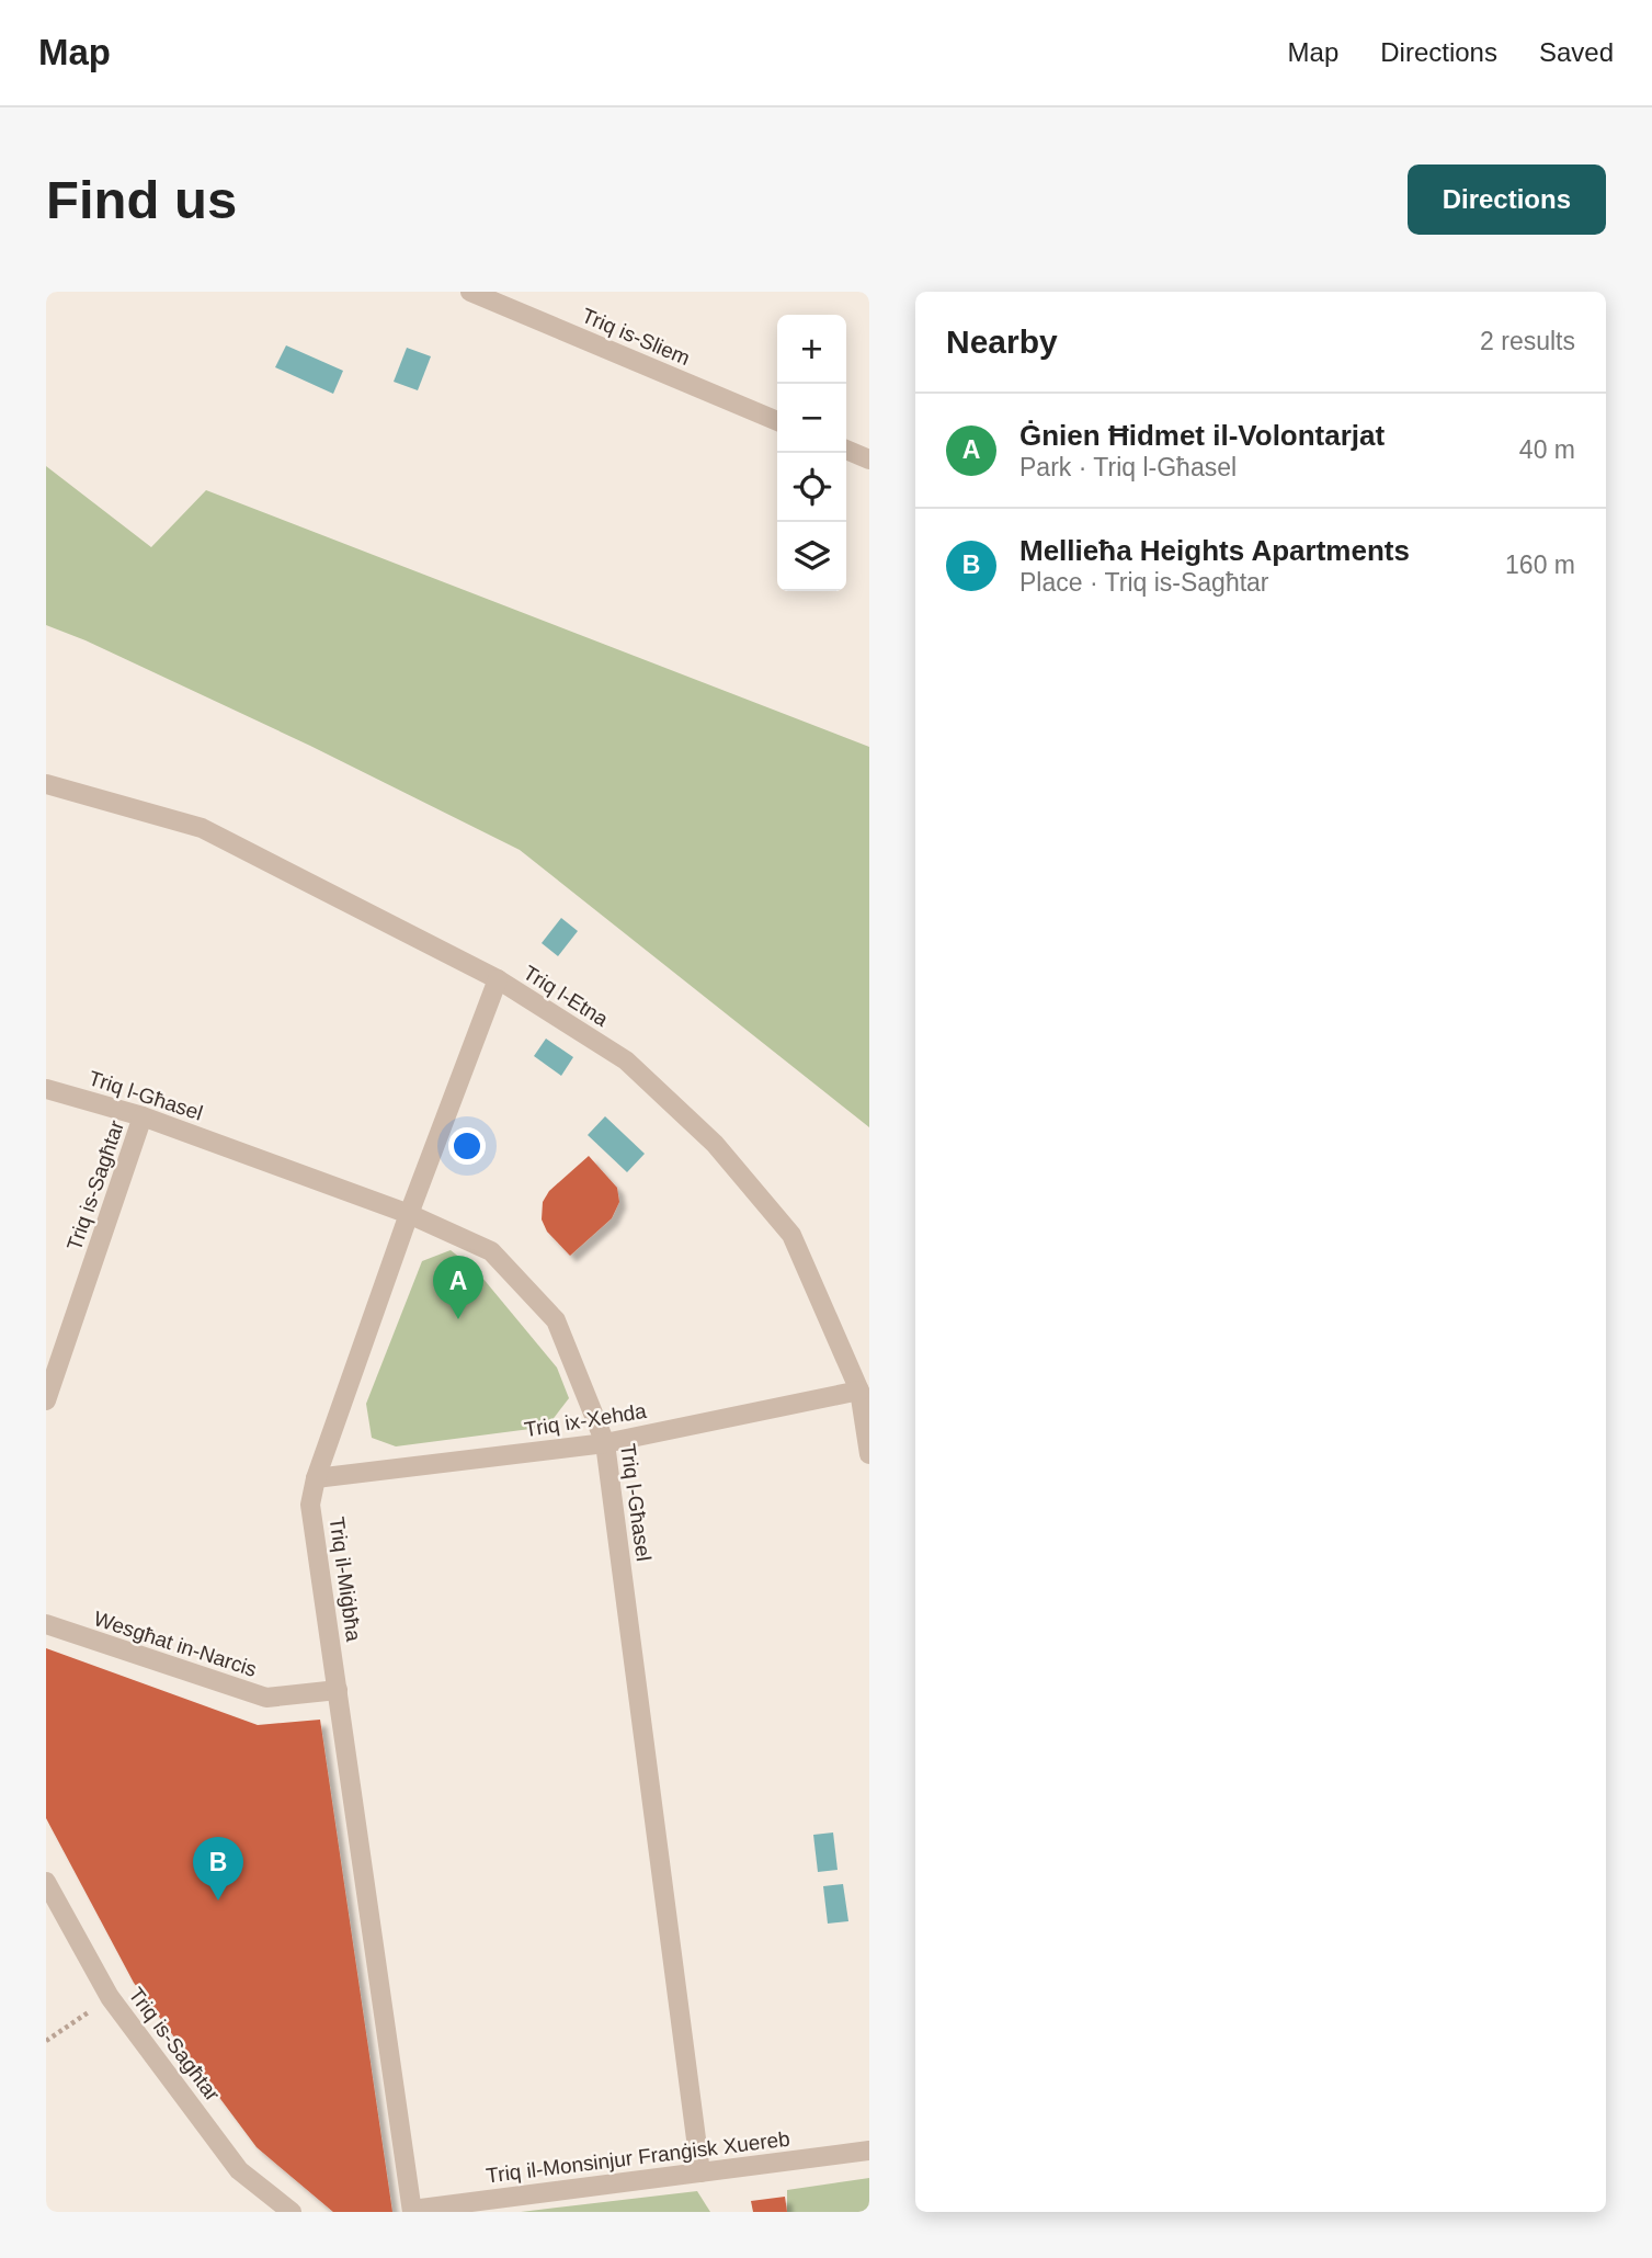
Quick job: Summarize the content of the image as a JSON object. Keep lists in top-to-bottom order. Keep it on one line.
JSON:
{"streets":{"street":["Triq is-Sliem","Triq l-Etna","Triq l-Għasel","Triq is-Sagħtar","Triq ix-Xehda","Triq il-Miġbħa","Wesgħat in-Narcis","Triq il-Monsinjur Franġisk Xuereb"]},"crossings":[["Triq l-Etna","Triq ix-Xehda"],["Triq l-Etna","Triq il-Miġbħa"],["Triq l-Għasel","Triq is-Sagħtar"],["Triq l-Għasel","Triq ix-Xehda"],["Triq l-Għasel","Triq il-Miġbħa"],["Triq l-Għasel","Triq il-Monsinjur Franġisk Xuereb"],["Triq ix-Xehda","Triq il-Miġbħa"],["Triq il-Miġbħa","Wesgħat in-Narcis"],["Triq il-Miġbħa","Triq il-Monsinjur Franġisk Xuereb"]],"page":{"header":"Map","nav":["Map","Directions","Saved"],"buttons":"Directions","title":"Find us","heading":["Nearby","2 results"],"map_buttons":["+","−"],"list":[{"mark":"A","name":"Ġnien Ħidmet il-Volontarjat","note":"Park · Triq l-Għasel","value":"40 m"},{"mark":"B","name":"Mellieħa Heights Apartments","note":"Place · Triq is-Sagħtar","value":"160 m"}],"pins":["A","B"]}}
